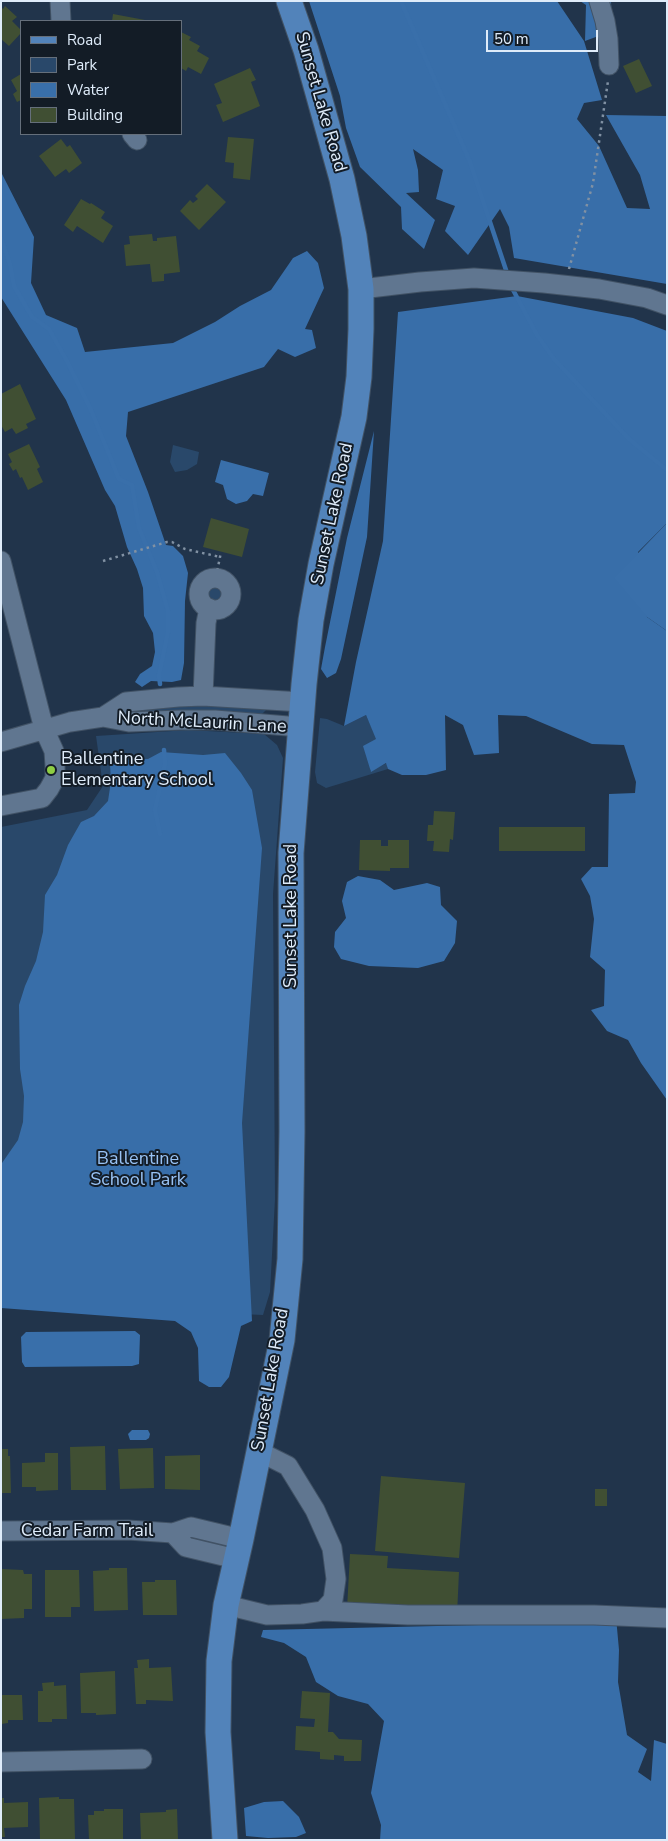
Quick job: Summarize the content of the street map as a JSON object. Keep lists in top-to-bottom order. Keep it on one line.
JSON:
{"streets":{"main road":["Sunset Lake Road"],"street":["North McLaurin Lane","Cedar Farm Trail"]},"crossings":[["Sunset Lake Road","North McLaurin Lane"],["Sunset Lake Road","Cedar Farm Trail"]],"parks":["Ballentine School Park"],"places":["Ballentine Elementary School"],"legend":["Road","Park","Water","Building"],"scale_bar":"50 m"}
